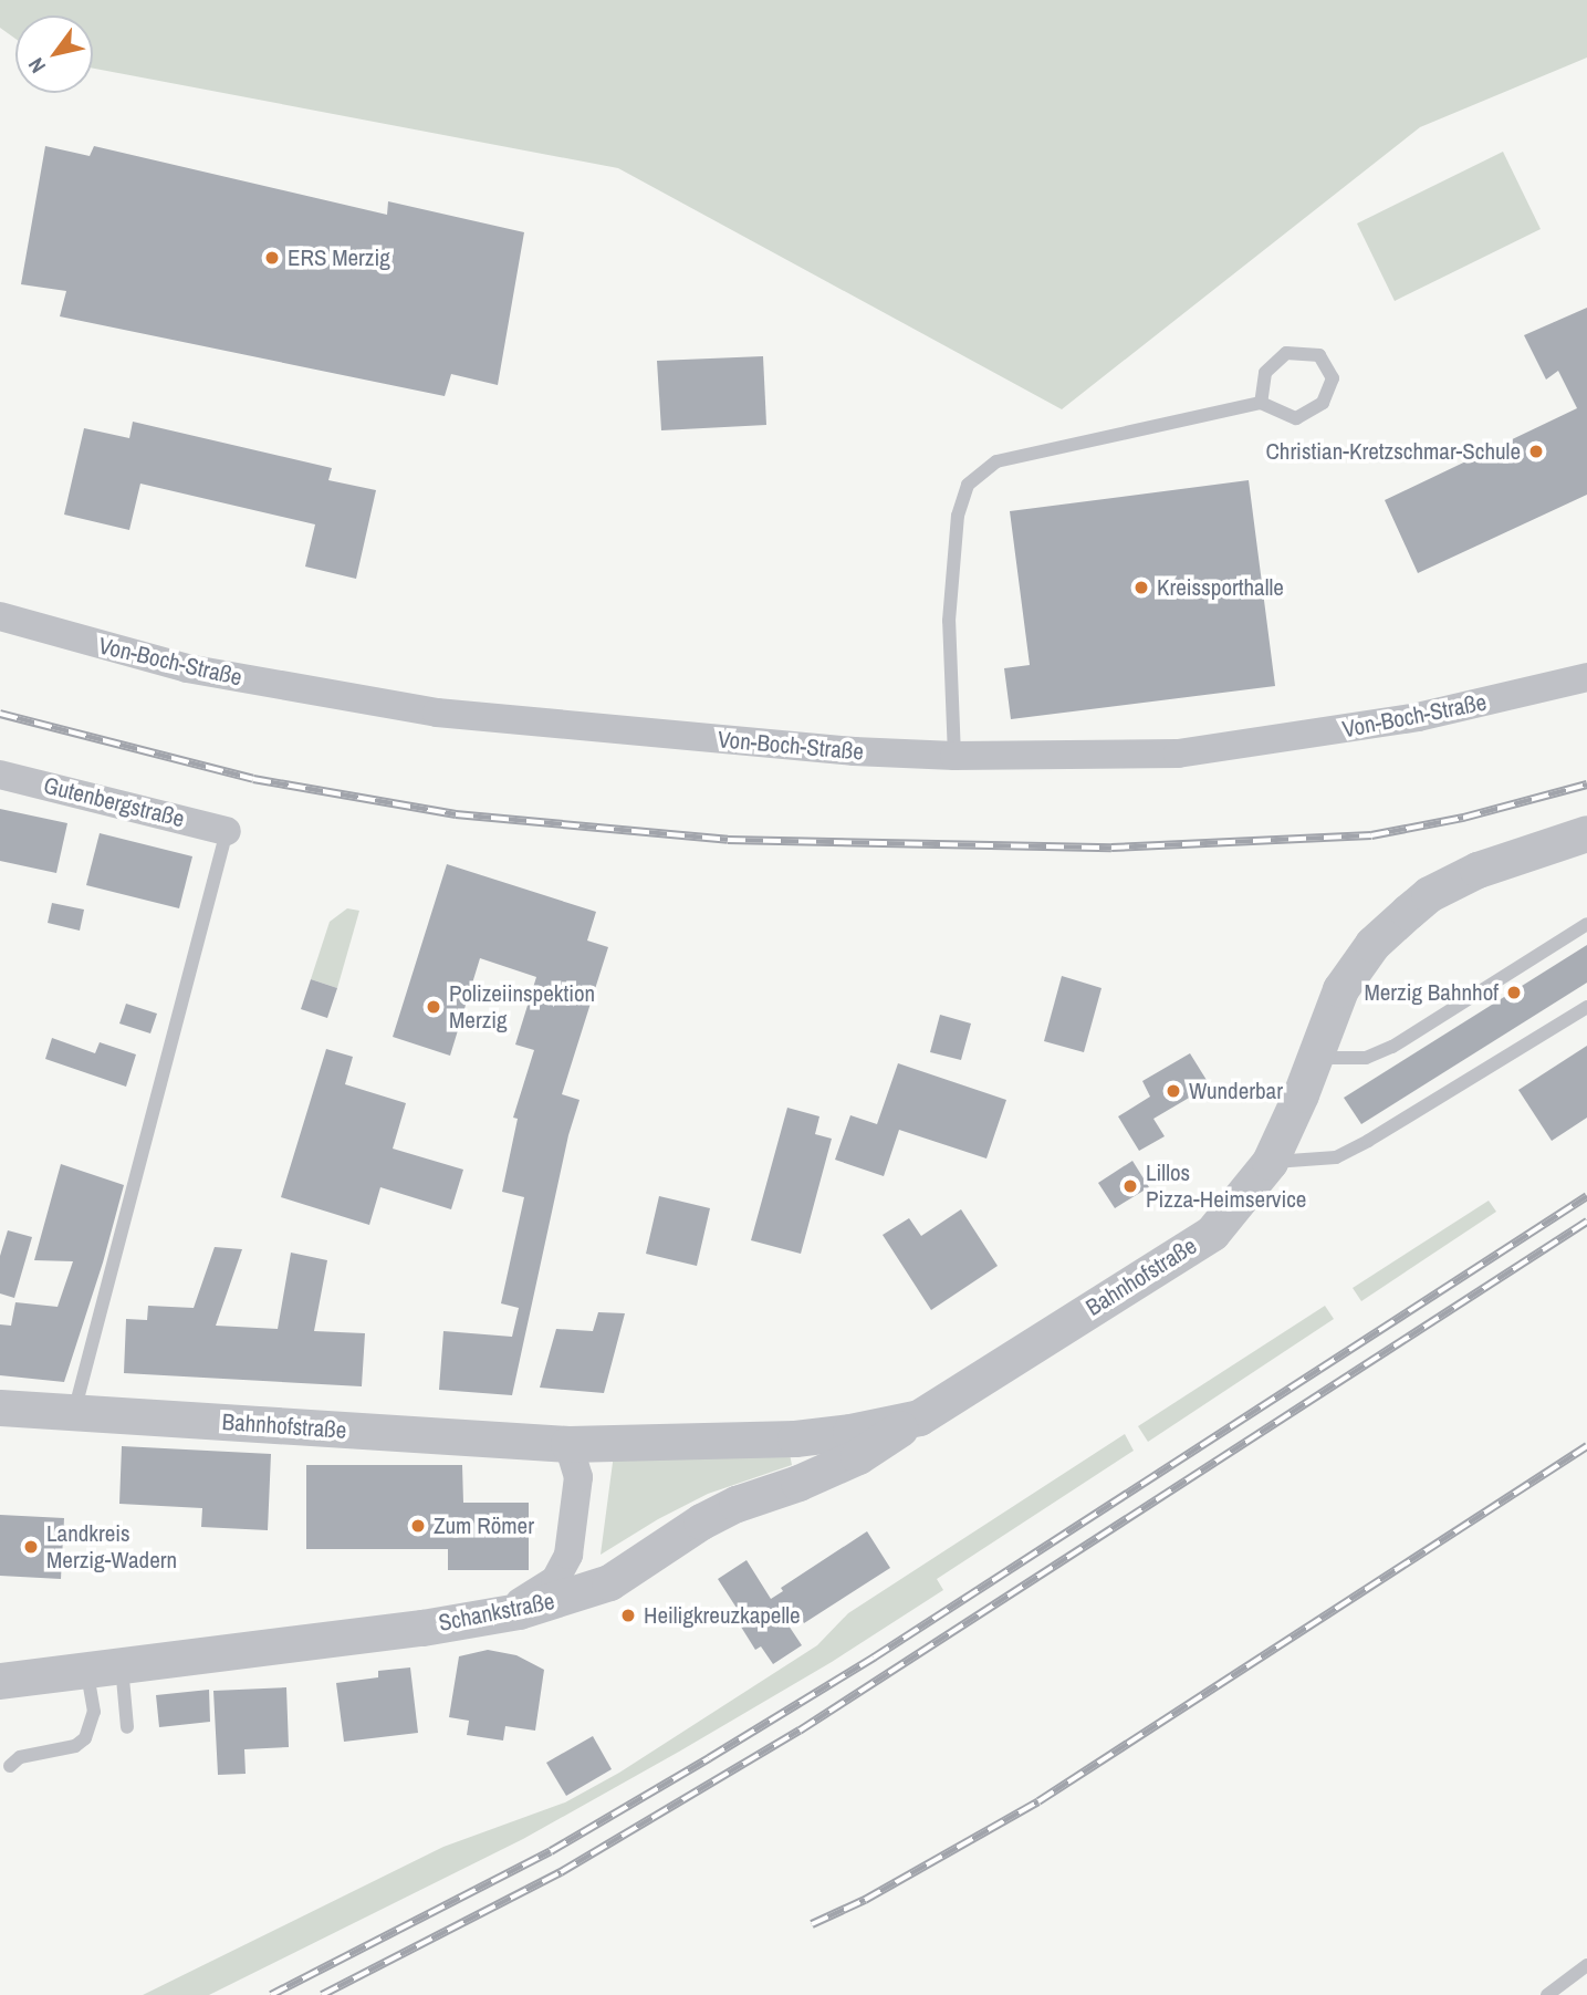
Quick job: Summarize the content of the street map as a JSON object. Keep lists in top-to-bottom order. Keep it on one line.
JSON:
{"streets":{"street":["Von-Boch-Straße","Gutenbergstraße","Bahnhofstraße","Schankstraße"]},"crossings":[["Bahnhofstraße","Schankstraße"]],"places":["ERS Merzig","Christian-Kretzschmar-Schule","Kreissporthalle","Merzig Bahnhof","Polizeiinspektion Merzig","Wunderbar","Lillos Pizza-Heimservice","Zum Römer","Landkreis Merzig-Wadern","Heiligkreuzkapelle"],"north":"bottom left"}
